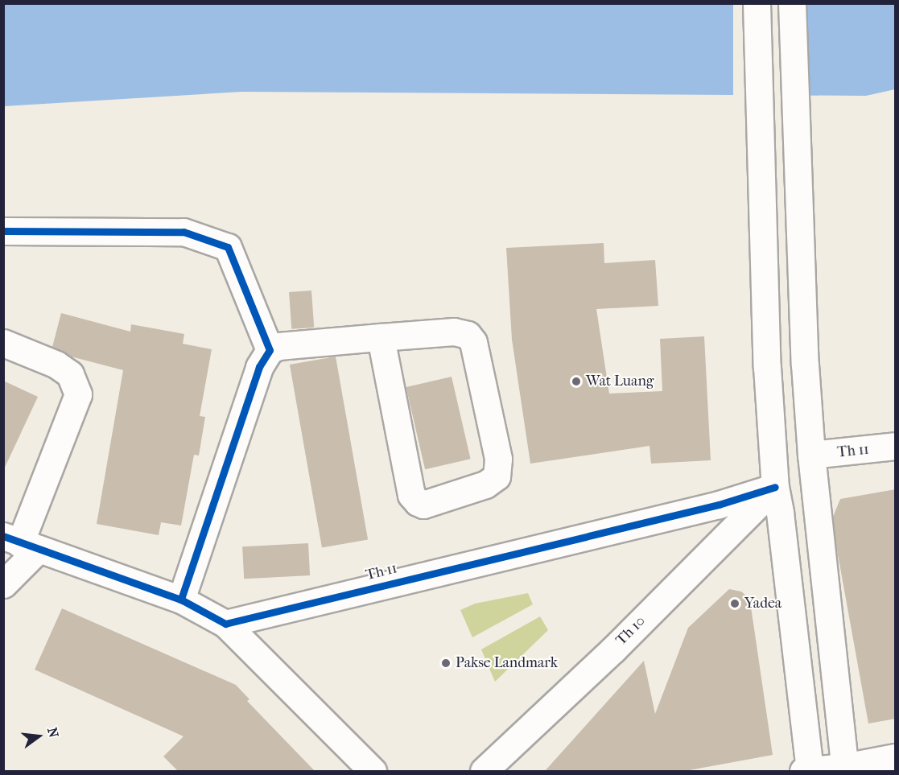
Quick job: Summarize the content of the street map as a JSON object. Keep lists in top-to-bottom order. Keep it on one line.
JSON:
{"streets":{"main road":["Th 11","Th 10"]},"crossings":[["Th 11","Th 10"]],"places":["Wat Luang","Yadea","Pakse Landmark"],"north":"right"}
